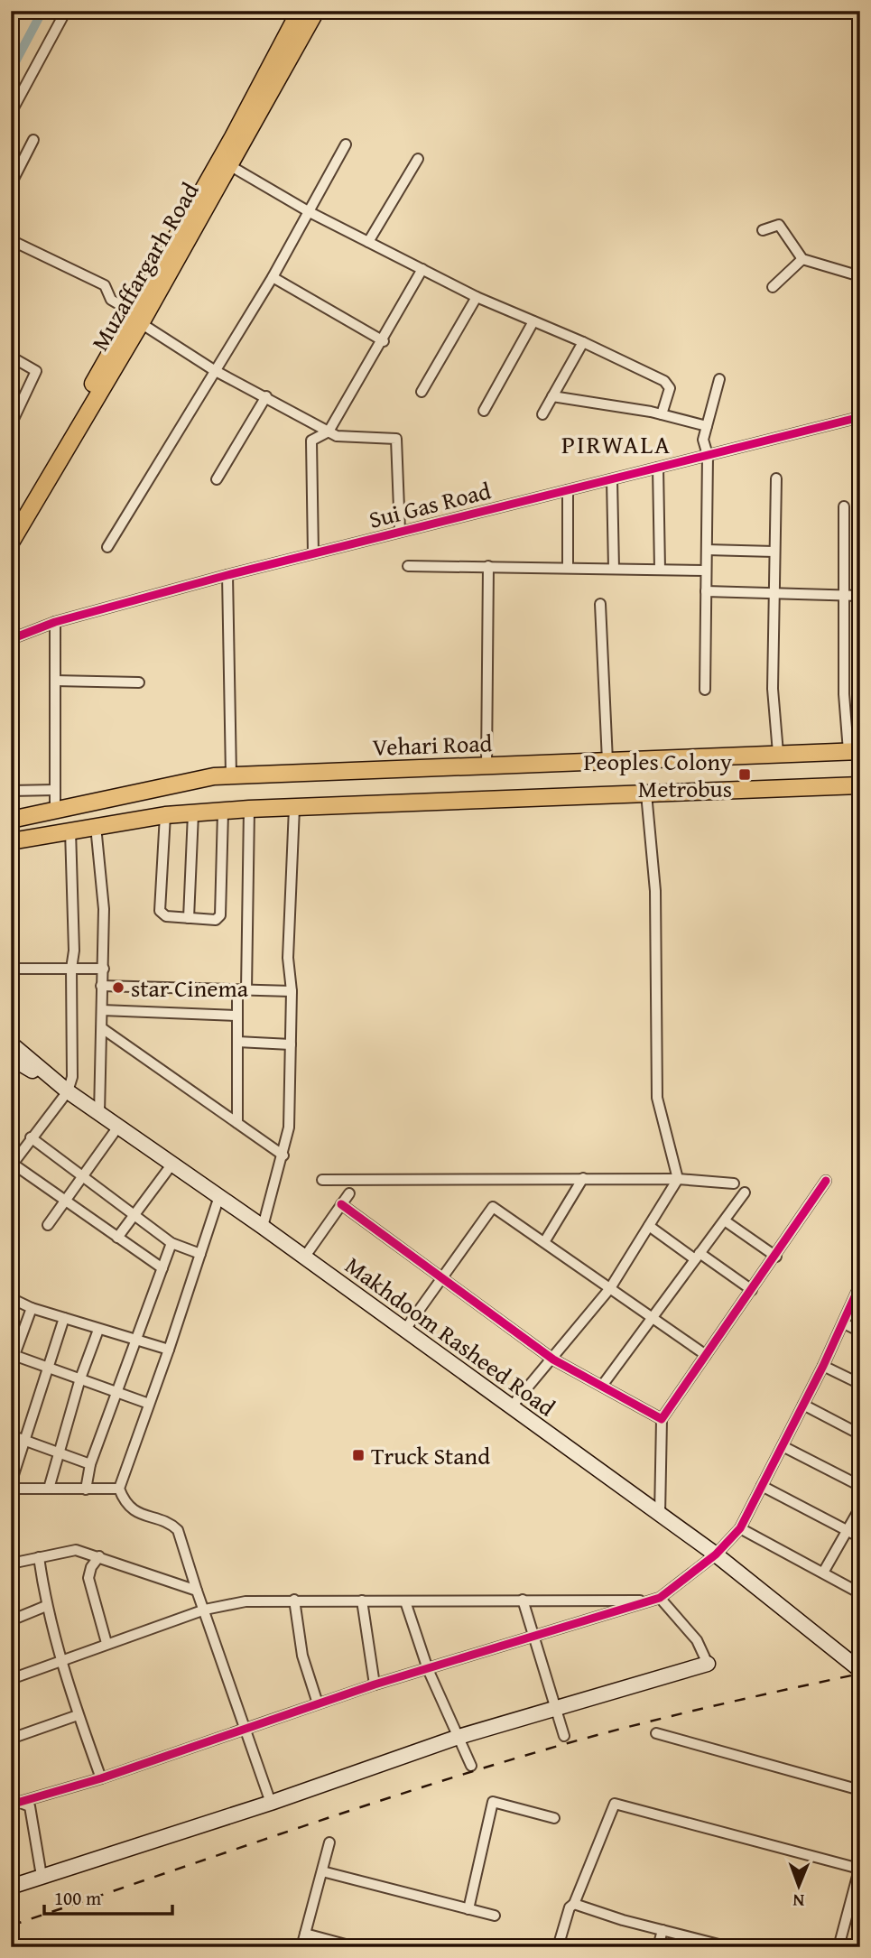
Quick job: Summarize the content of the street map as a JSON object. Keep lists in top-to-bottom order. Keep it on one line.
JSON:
{"streets":{"main road":["Muzaffargarh Road","Vehari Road","Makhdoom Rasheed Road"],"street":["Sui Gas Road"]},"districts":["PIRWALA"],"places":{"transit":["Peoples Colony Metrobus","Truck Stand"],"other":["star Cinema"]},"scale_bar":"100 m","north":"bottom"}
